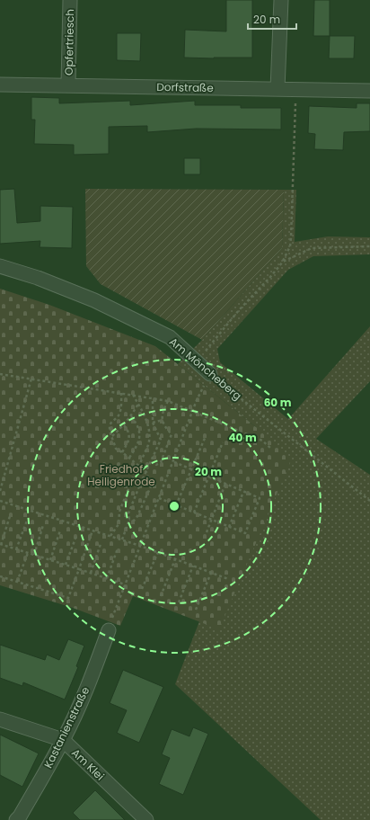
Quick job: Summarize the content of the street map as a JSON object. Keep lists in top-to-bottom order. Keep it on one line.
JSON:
{"streets":{"street":["Opfertriesch","Dorfstraße","Am Möncheberg","Kastanienstraße","Am Klei"]},"crossings":[["Opfertriesch","Dorfstraße"],["Kastanienstraße","Am Klei"]],"parks":["Friedhof Heiligenrode"],"scale_bar":"20 m","rings":["60 m","40 m","20 m"]}
